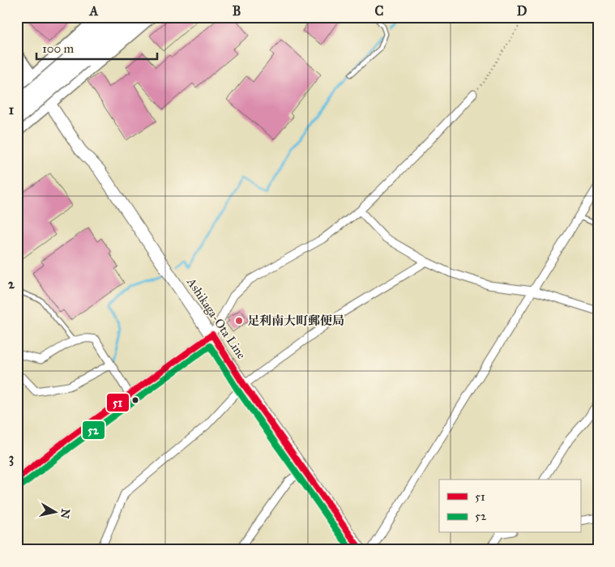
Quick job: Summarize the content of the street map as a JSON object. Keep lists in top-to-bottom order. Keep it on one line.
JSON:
{"streets":{"main road":["Ashikaga-Ota Line"]},"places":["足利南大町郵便局"],"lines":["transit line 51","transit line 52"],"legend":["51","52"],"scale_bar":"100 m","north":"right","grid":{"columns":["A","B","C","D"],"rows":["1","2","3"]}}
